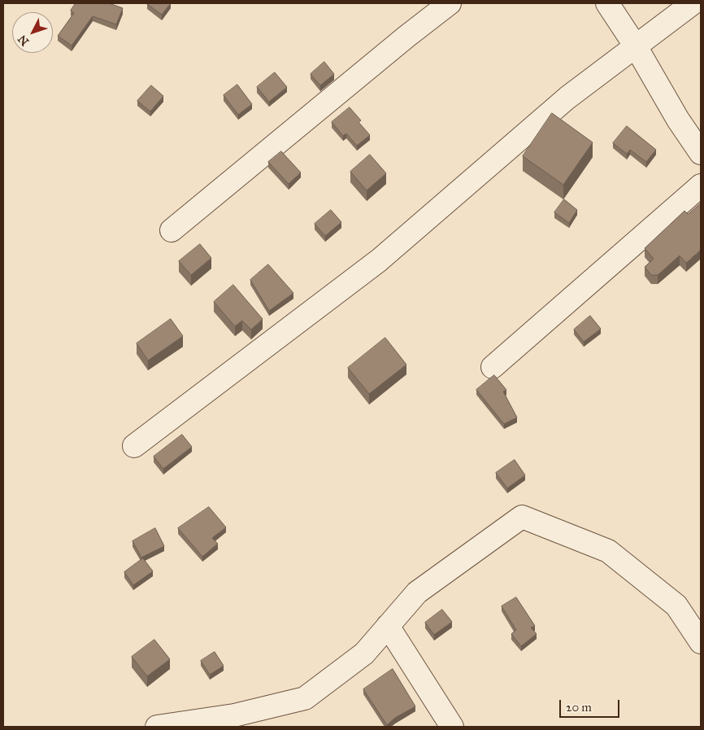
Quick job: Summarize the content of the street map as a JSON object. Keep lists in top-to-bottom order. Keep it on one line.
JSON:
{"scale_bar":"20 m","north":"bottom left"}
